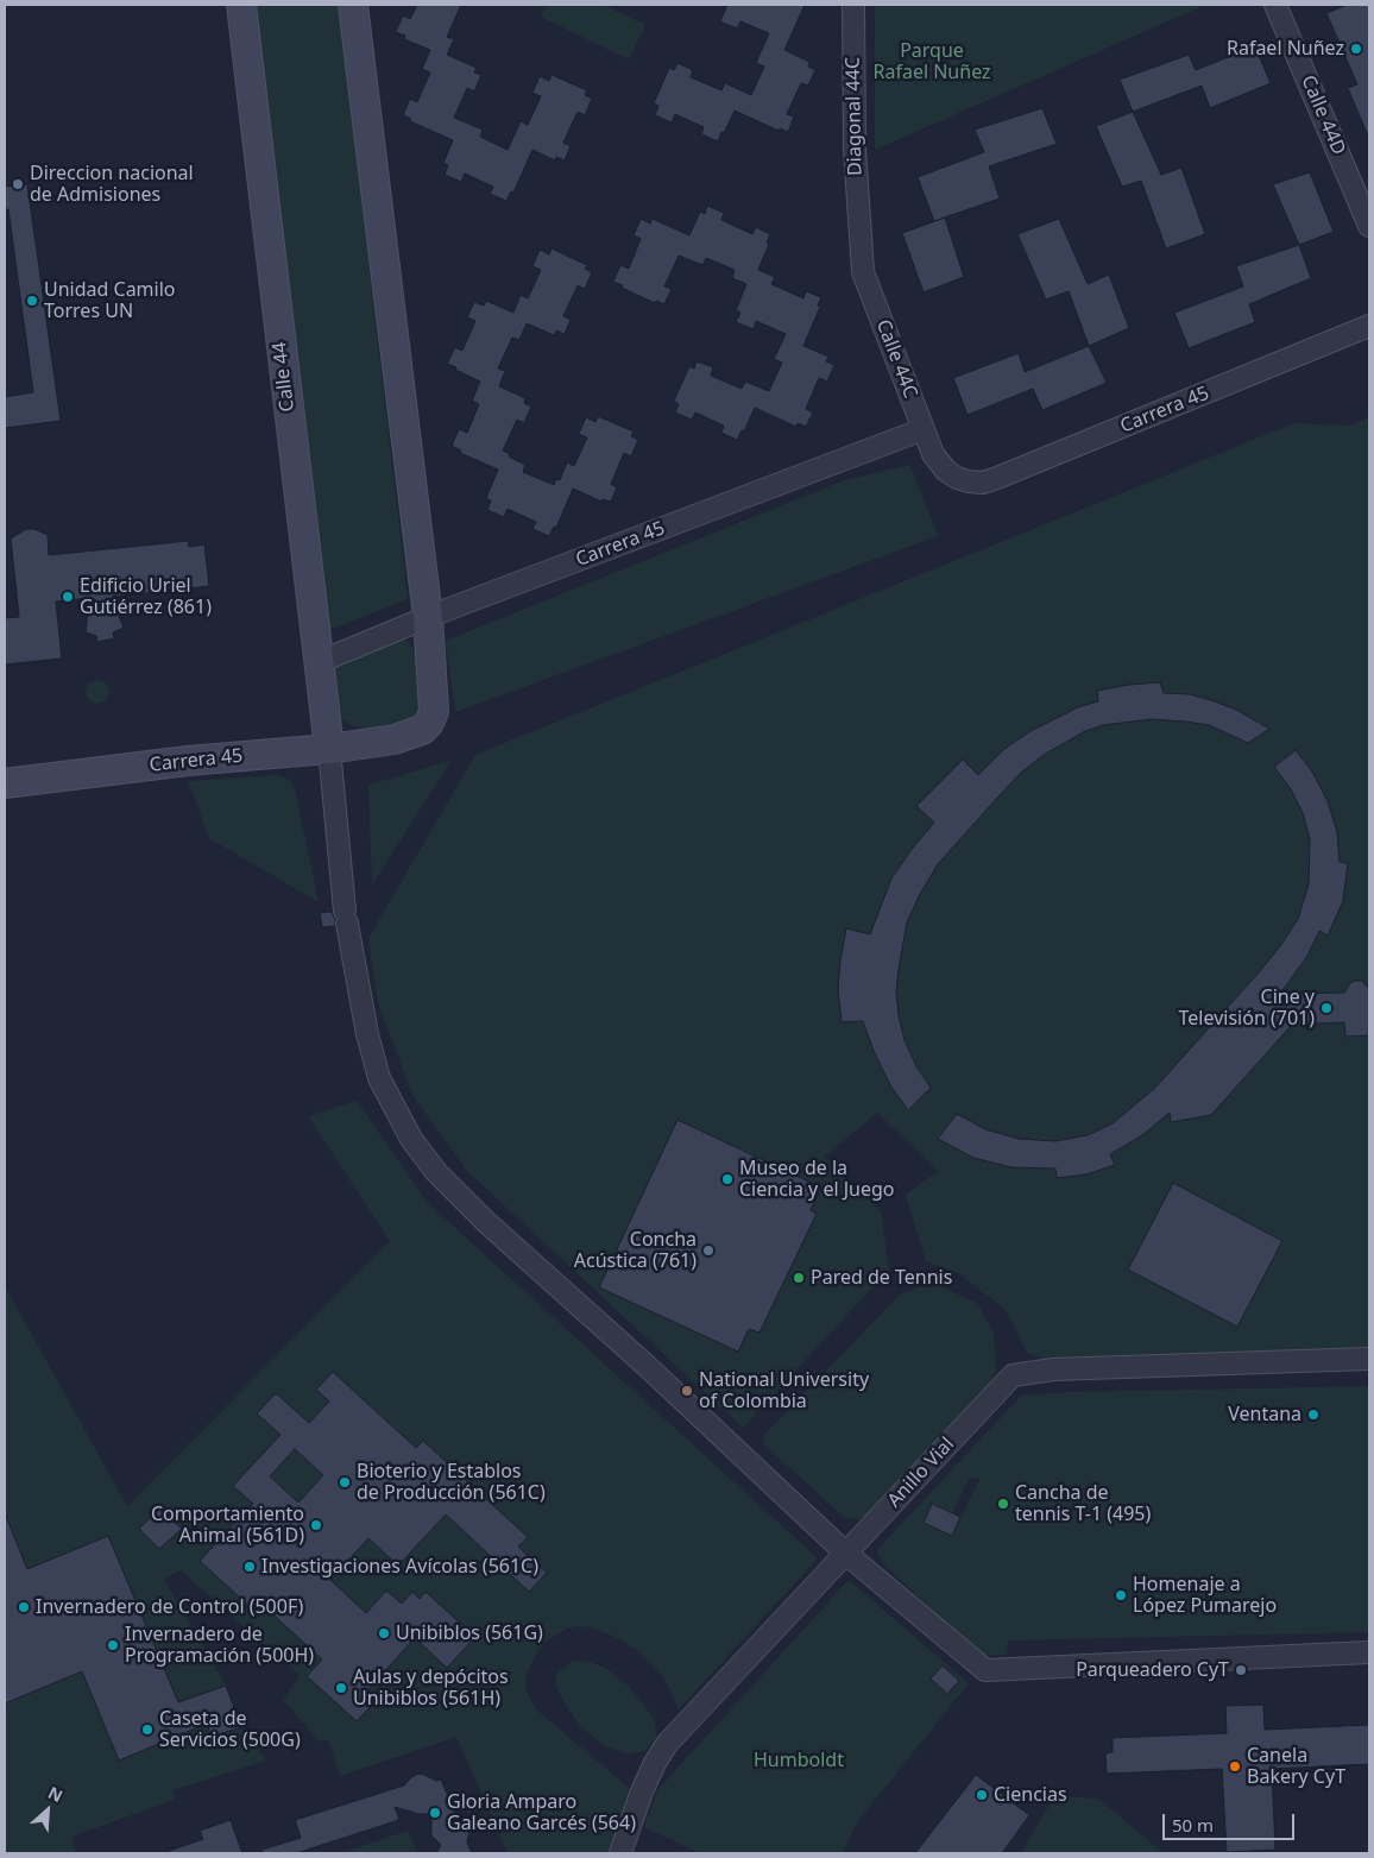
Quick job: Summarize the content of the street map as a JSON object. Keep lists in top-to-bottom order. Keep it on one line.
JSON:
{"streets":{"street":["Calle 44D","Diagonal 44C","Calle 44C","Calle 44","Carrera 45","Anillo Vial"]},"crossings":[["Diagonal 44C","Calle 44C"],["Calle 44C","Carrera 45"],["Calle 44","Carrera 45"]],"parks":["Parque Rafael Nuñez","Humboldt"],"places":["Rafael Nuñez","Direccion nacional de Admisiones","Unidad Camilo Torres UN","Edificio Uriel Gutiérrez (861)","Cine y Televisión (701)","Museo de la Ciencia y el Juego","Concha Acústica (761)","Pared de Tennis","National University of Colombia","Ventana","Bioterio y Establos de Producción (561C)","Cancha de tennis T-1 (495)","Comportamiento Animal (561D)","Investigaciones Avícolas (561C)","Homenaje a López Pumarejo","Invernadero de Control (500F)","Unibiblos (561G)","Invernadero de Programación (500H)","Parqueadero CyT","Aulas y depócitos Unibiblos (561H)","Caseta de Servicios (500G)","Canela Bakery CyT","Ciencias","Gloria Amparo Galeano Garcés (564)"],"scale_bar":"50 m","north":"top right"}
